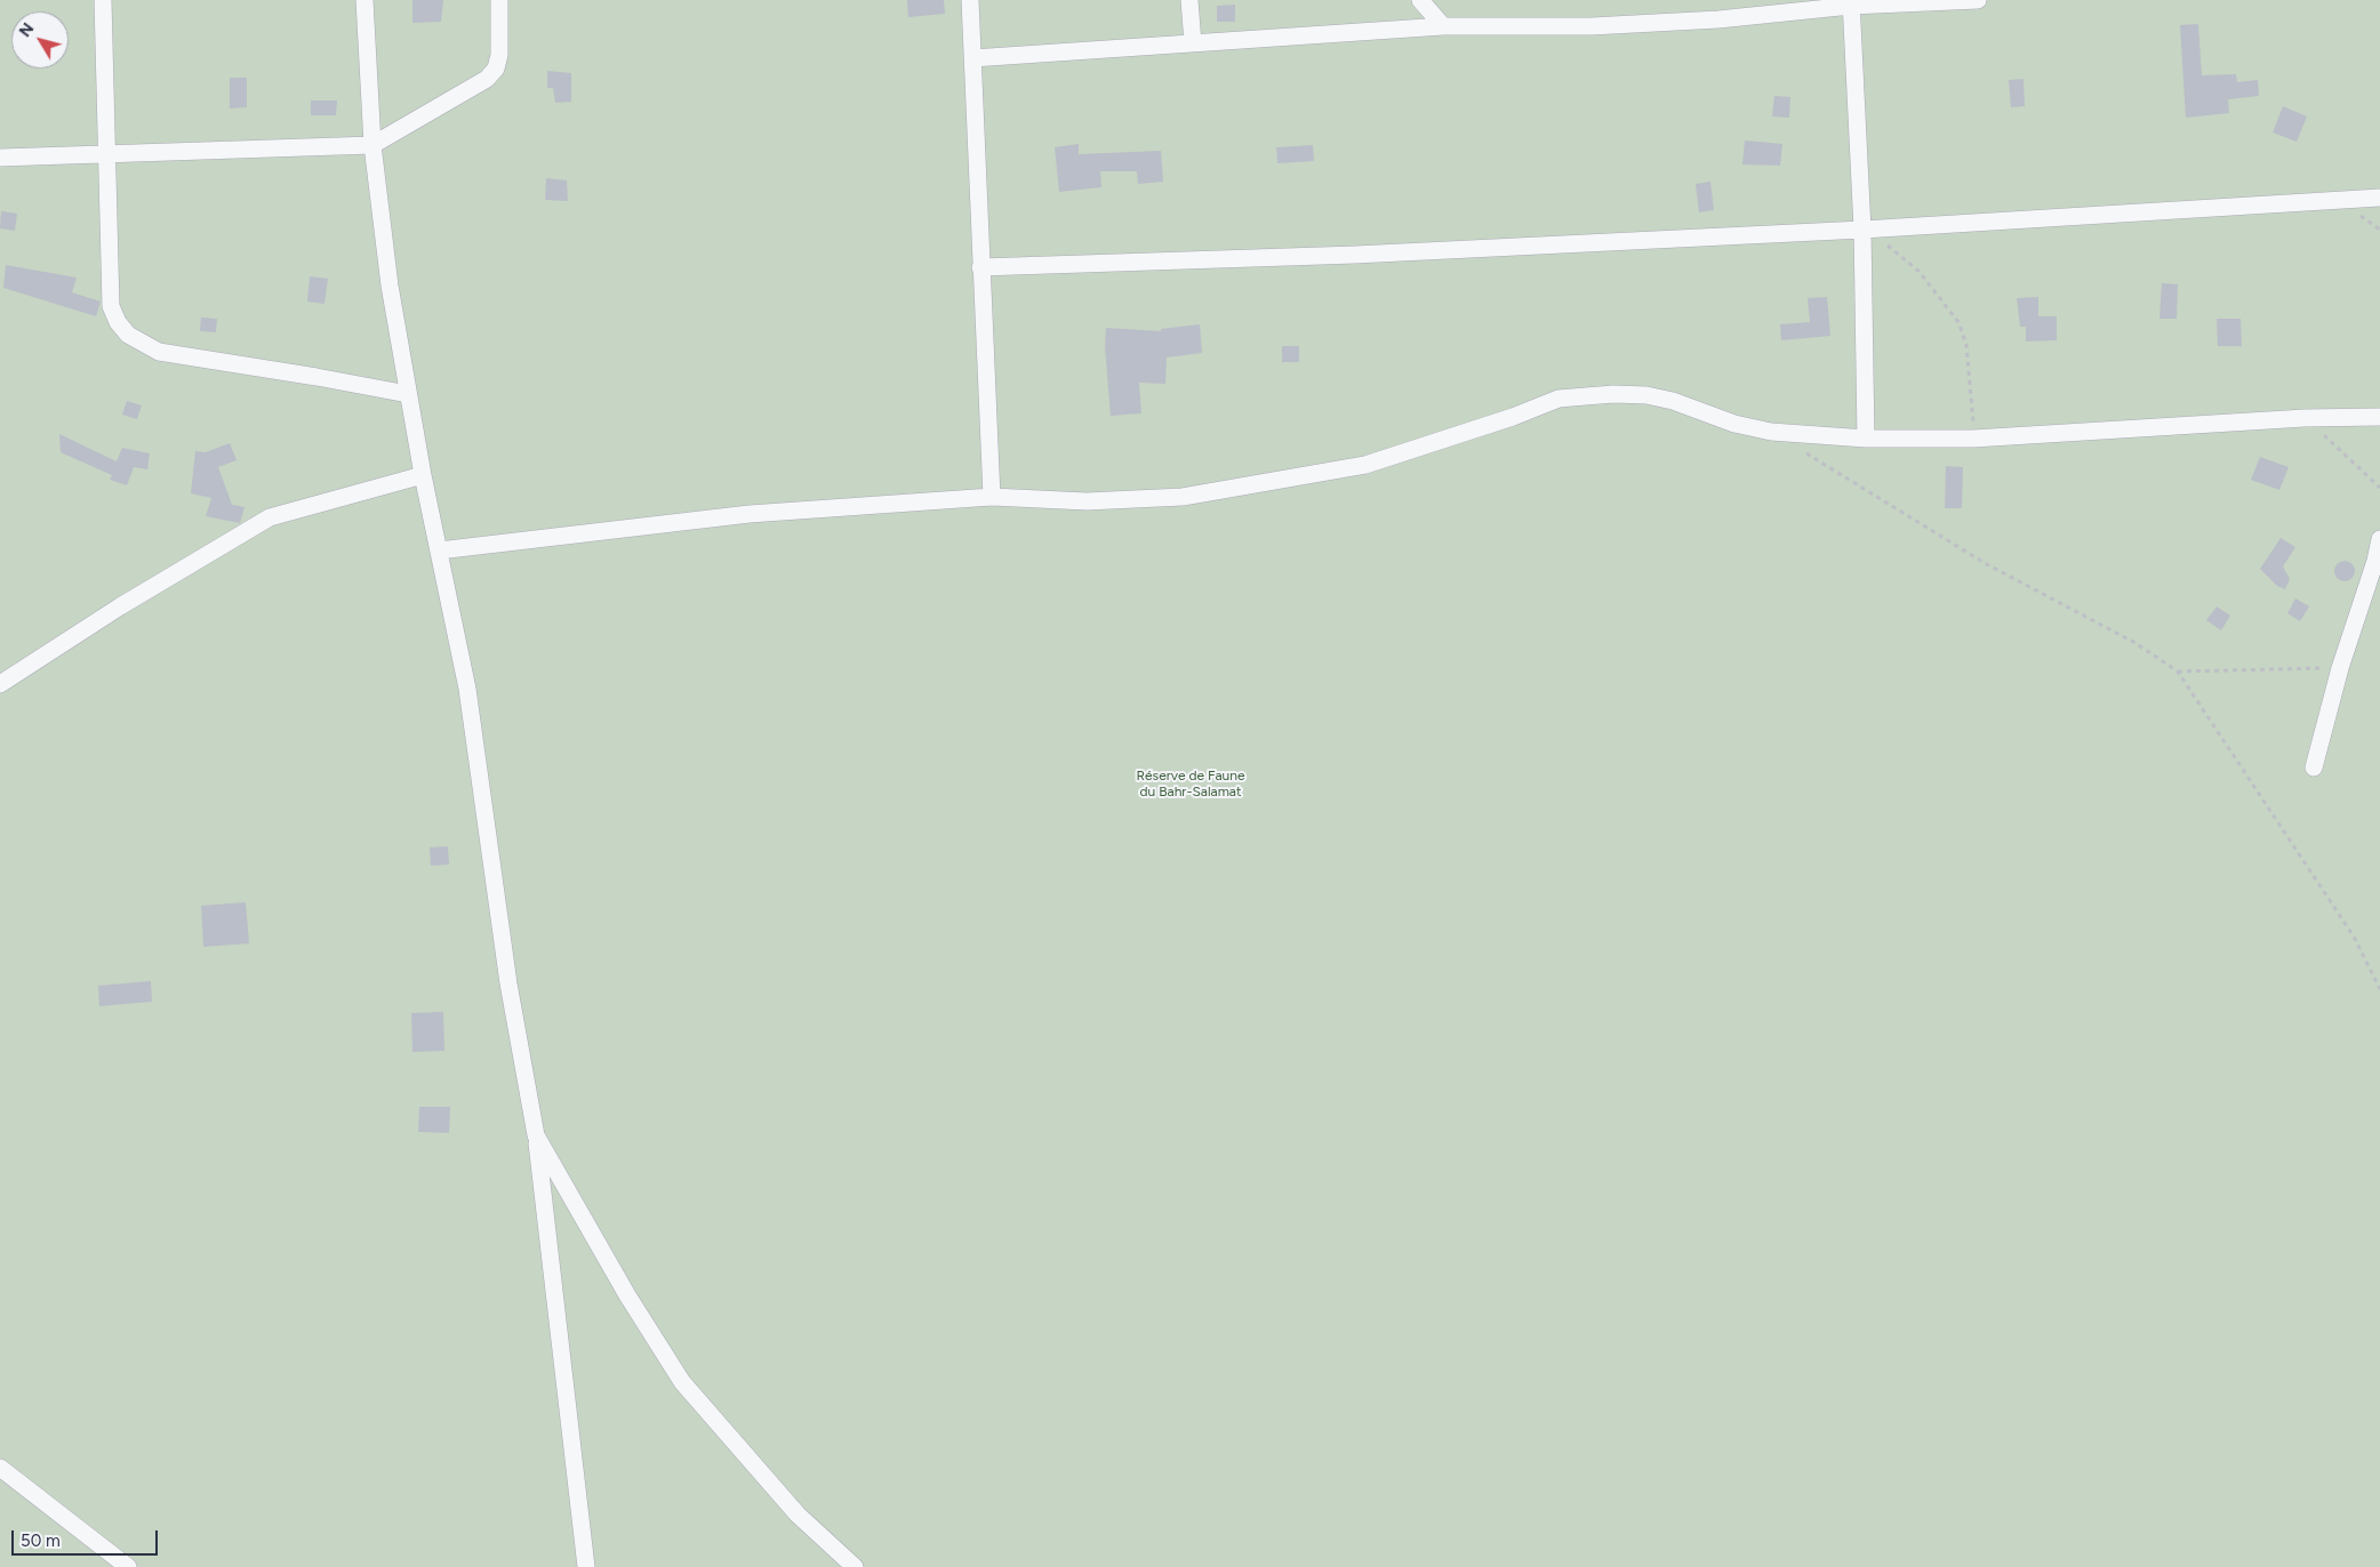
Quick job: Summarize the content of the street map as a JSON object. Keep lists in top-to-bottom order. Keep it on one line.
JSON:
{"parks":["Réserve de Faune du Bahr-Salamat"],"scale_bar":"50 m","north":"top left"}
